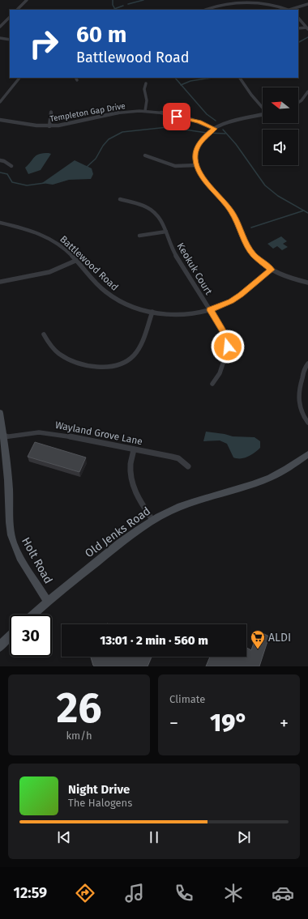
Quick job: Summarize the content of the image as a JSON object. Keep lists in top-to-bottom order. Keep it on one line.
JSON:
{"streets":{"street":["Templeton Gap Drive","Battlewood Road","Keokuk Court","Wayland Grove Lane","Old Jenks Road","Holt Road"]},"crossings":[["Battlewood Road","Keokuk Court"],["Wayland Grove Lane","Holt Road"],["Old Jenks Road","Holt Road"]],"places":{"supermarket":["ALDI"]},"north":"left","page":{"turn":["60 m","Battlewood Road"],"limit":"30","trip":"13:01 · 2 min · 560 m","tile":[["26","km/h"],"Climate"],"heat":["−","19°","+"],"song":["Night Drive","The Halogens"],"tabs":"12:59"}}
